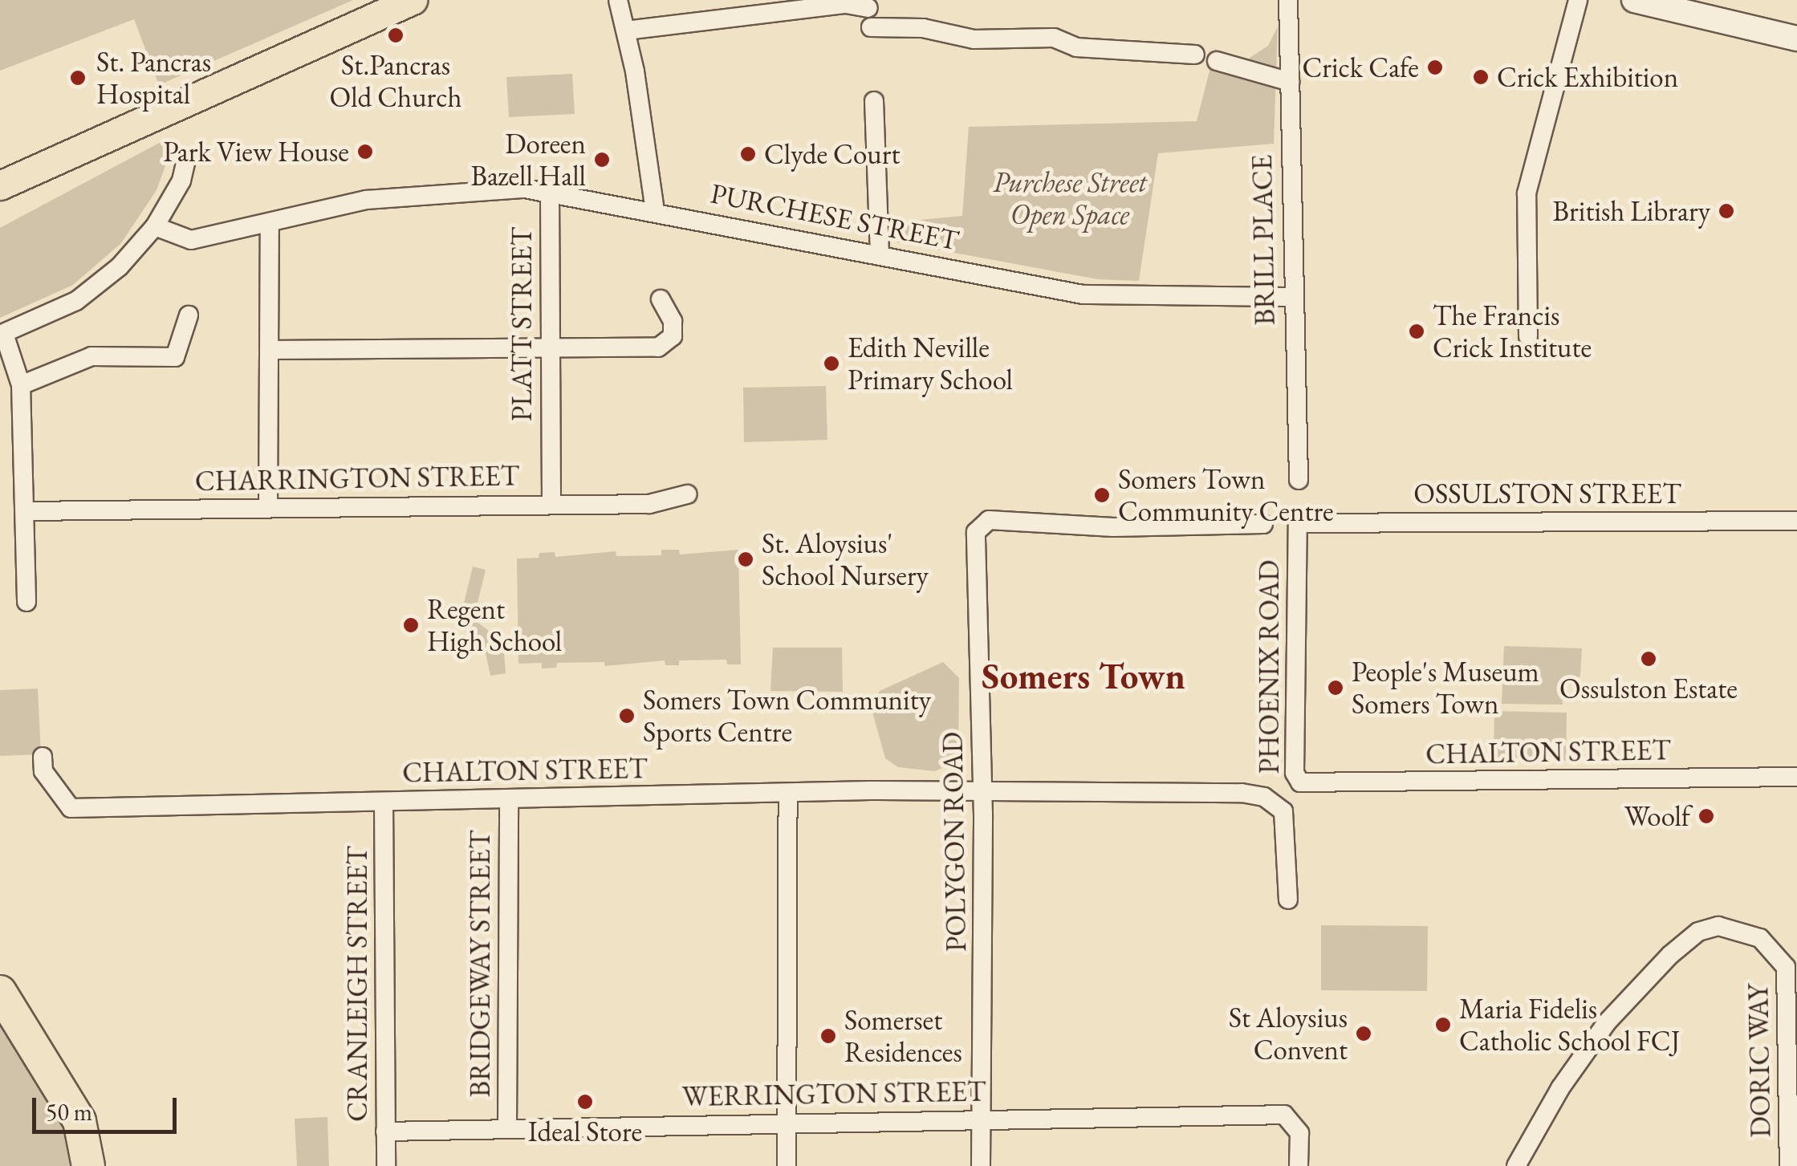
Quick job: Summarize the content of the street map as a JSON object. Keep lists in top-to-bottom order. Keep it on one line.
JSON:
{"streets":{"street":["PURCHESE STREET","BRILL PLACE","PLATT STREET","CHARRINGTON STREET","OSSULSTON STREET","PHOENIX ROAD","CHALTON STREET","POLYGON ROAD","BRIDGEWAY STREET","CRANLEIGH STREET","DORIC WAY","WERRINGTON STREET"]},"crossings":[["PURCHESE STREET","BRILL PLACE"],["PURCHESE STREET","PLATT STREET"],["PLATT STREET","CHARRINGTON STREET"],["OSSULSTON STREET","PHOENIX ROAD"],["PHOENIX ROAD","CHALTON STREET"],["CHALTON STREET","POLYGON ROAD"],["CHALTON STREET","BRIDGEWAY STREET"],["CHALTON STREET","CRANLEIGH STREET"],["POLYGON ROAD","WERRINGTON STREET"],["BRIDGEWAY STREET","WERRINGTON STREET"],["CRANLEIGH STREET","WERRINGTON STREET"]],"districts":["Somers Town"],"parks":["Purchese Street Open Space"],"places":["St.Pancras Old Church","Crick Cafe","Crick Exhibition","St. Pancras Hospital","Park View House","Clyde Court","Doreen Bazell Hall","British Library","The Francis Crick Institute","Edith Neville Primary School","Somers Town Community Centre","St. Aloysius' School Nursery","Regent High School","Ossulston Estate","People's Museum Somers Town","Somers Town Community Sports Centre","Woolf","Maria Fidelis Catholic School FCJ","St Aloysius Convent","Somerset Residences","Ideal Store"],"scale_bar":"50 m"}
